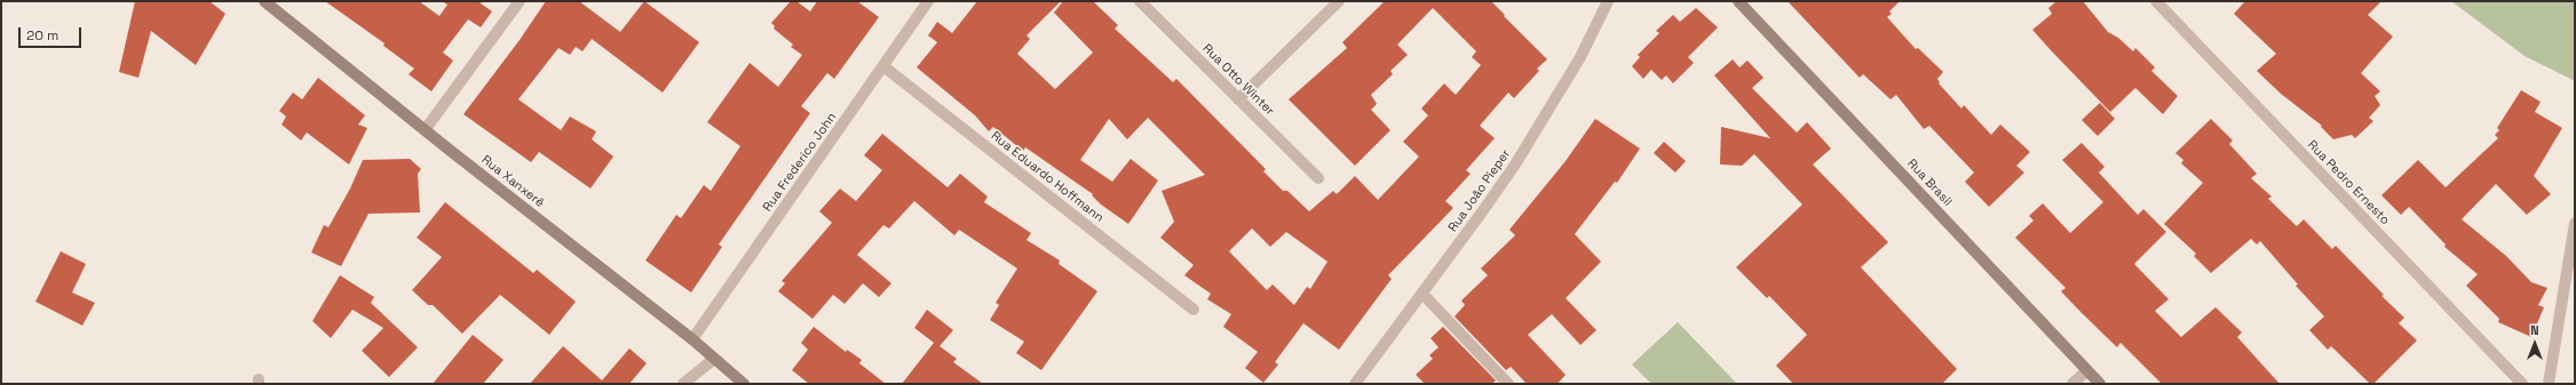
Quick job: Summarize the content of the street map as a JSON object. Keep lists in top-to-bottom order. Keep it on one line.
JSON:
{"streets":{"street":["Rua Otto Winter","Rua Frederico John","Rua Eduardo Hoffmann","Rua Xanxerê","Rua Brasil","Rua Pedro Ernesto","Rua João Pieper"]},"crossings":[["Rua Frederico John","Rua Eduardo Hoffmann"],["Rua Frederico John","Rua Xanxerê"]],"scale_bar":"20 m","north":"top"}
